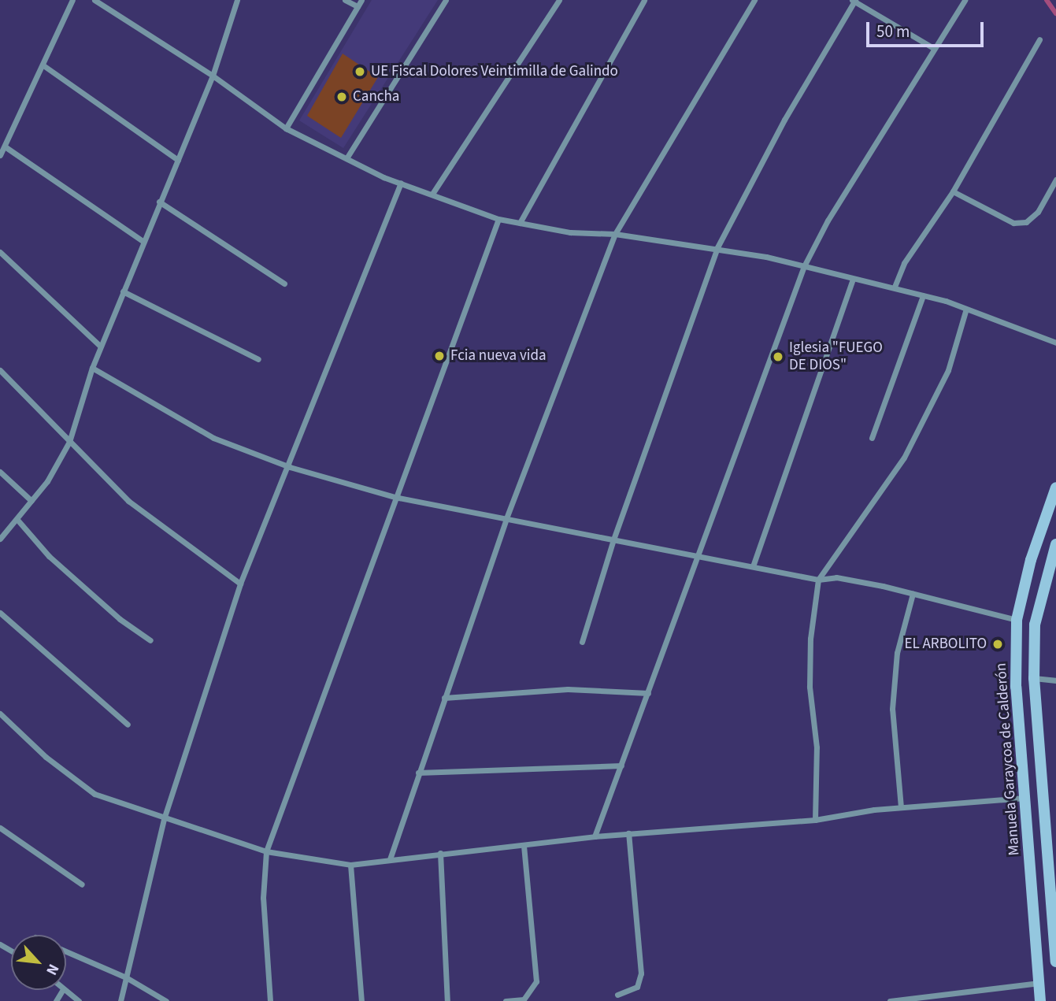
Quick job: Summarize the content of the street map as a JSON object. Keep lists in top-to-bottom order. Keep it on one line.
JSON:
{"streets":{"street":["Manuela Garaycoa de Calderón"]},"places":["UE Fiscal Dolores Veintimilla de Galindo","Cancha","Fcia nueva vida","Iglesia \"FUEGO DE DIOS\"","EL ARBOLITO"],"scale_bar":"50 m","north":"bottom right"}
